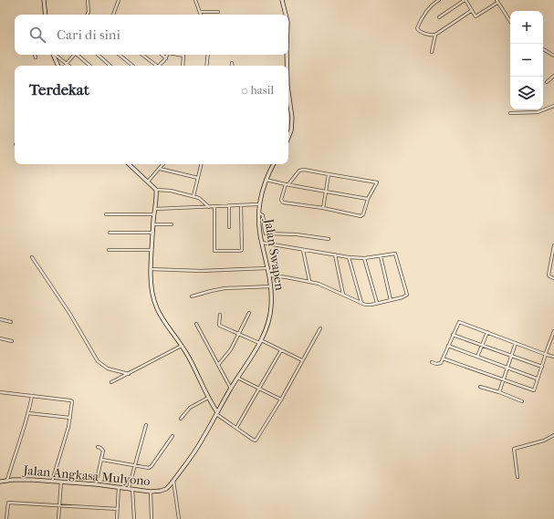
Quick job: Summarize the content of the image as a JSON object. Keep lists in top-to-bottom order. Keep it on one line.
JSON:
{"streets":{"main road":["Jalan Swapen","Jalan Angkasa Mulyono"]},"crossings":[["Jalan Swapen","Jalan Angkasa Mulyono"]],"page":{"map_buttons":["+","−"],"search":"Cari di sini","heading":["Terdekat","0 hasil"]}}
